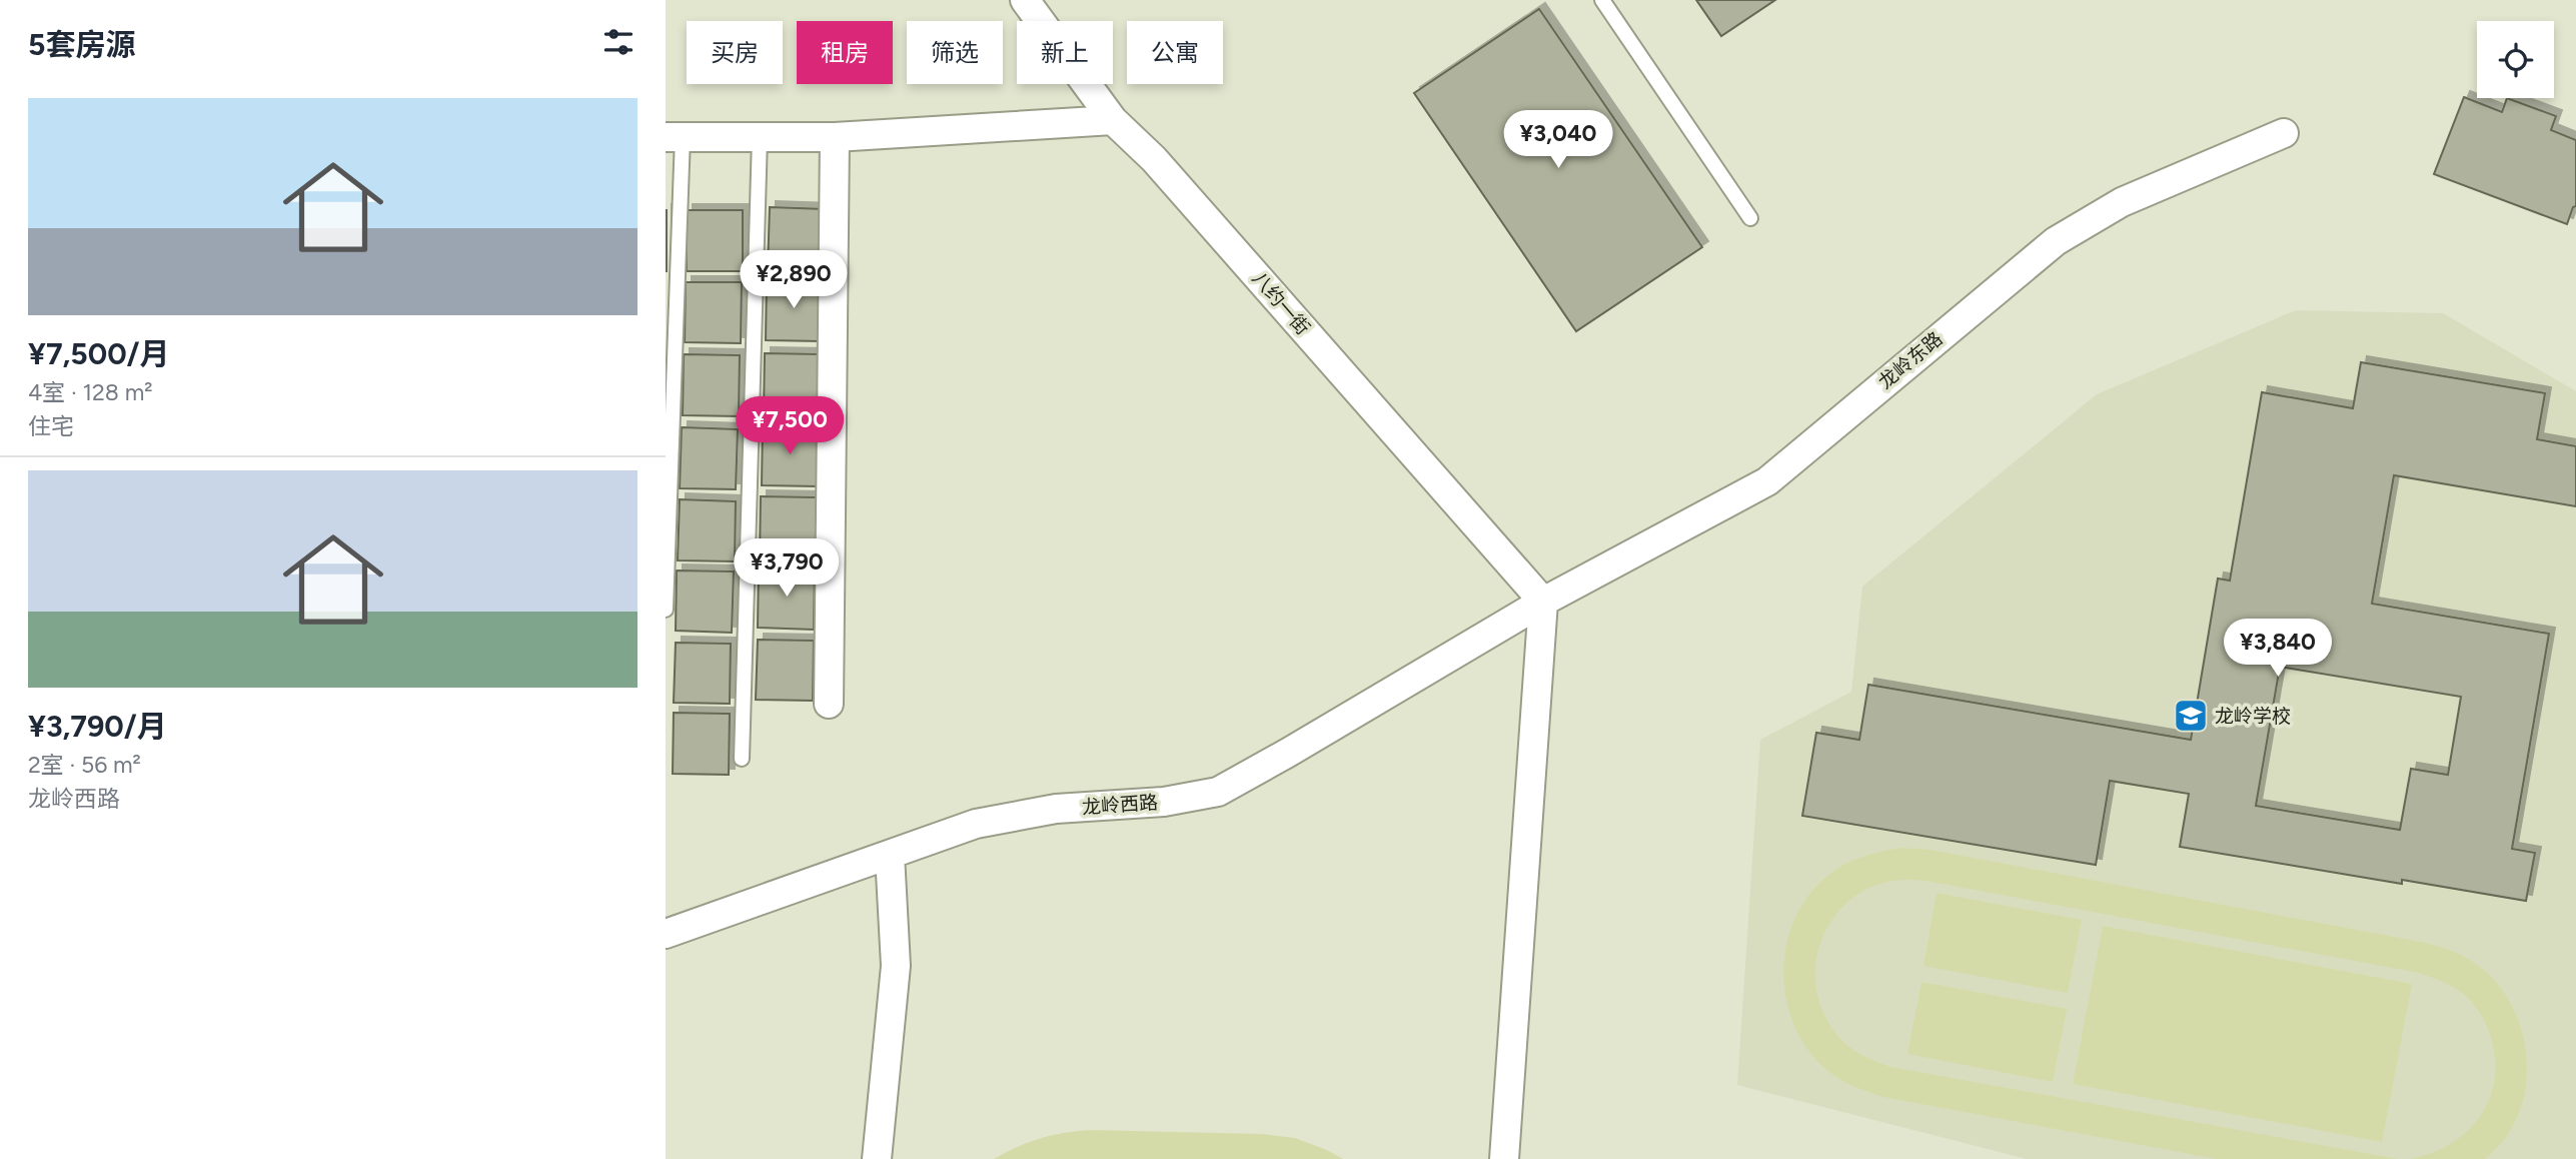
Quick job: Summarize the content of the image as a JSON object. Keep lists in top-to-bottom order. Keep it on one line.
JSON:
{"streets":{"street":["八约一街","龙岭东路","龙岭西路"]},"crossings":[["八约一街","龙岭东路"],["八约一街","龙岭西路"],["龙岭东路","龙岭西路"]],"places":{"school or university":["龙岭学校"]},"page":{"heading":"5套房源","chip":["买房","租房","筛选","新上","公寓"],"list":[{"name":"¥7,500/月","note":"4室 · 128 m² · 住宅"},{"name":"¥3,790/月","note":"2室 · 56 m² · 龙岭西路"}],"price":["¥3,040","¥2,890","¥7,500","¥3,790","¥3,840"]}}
